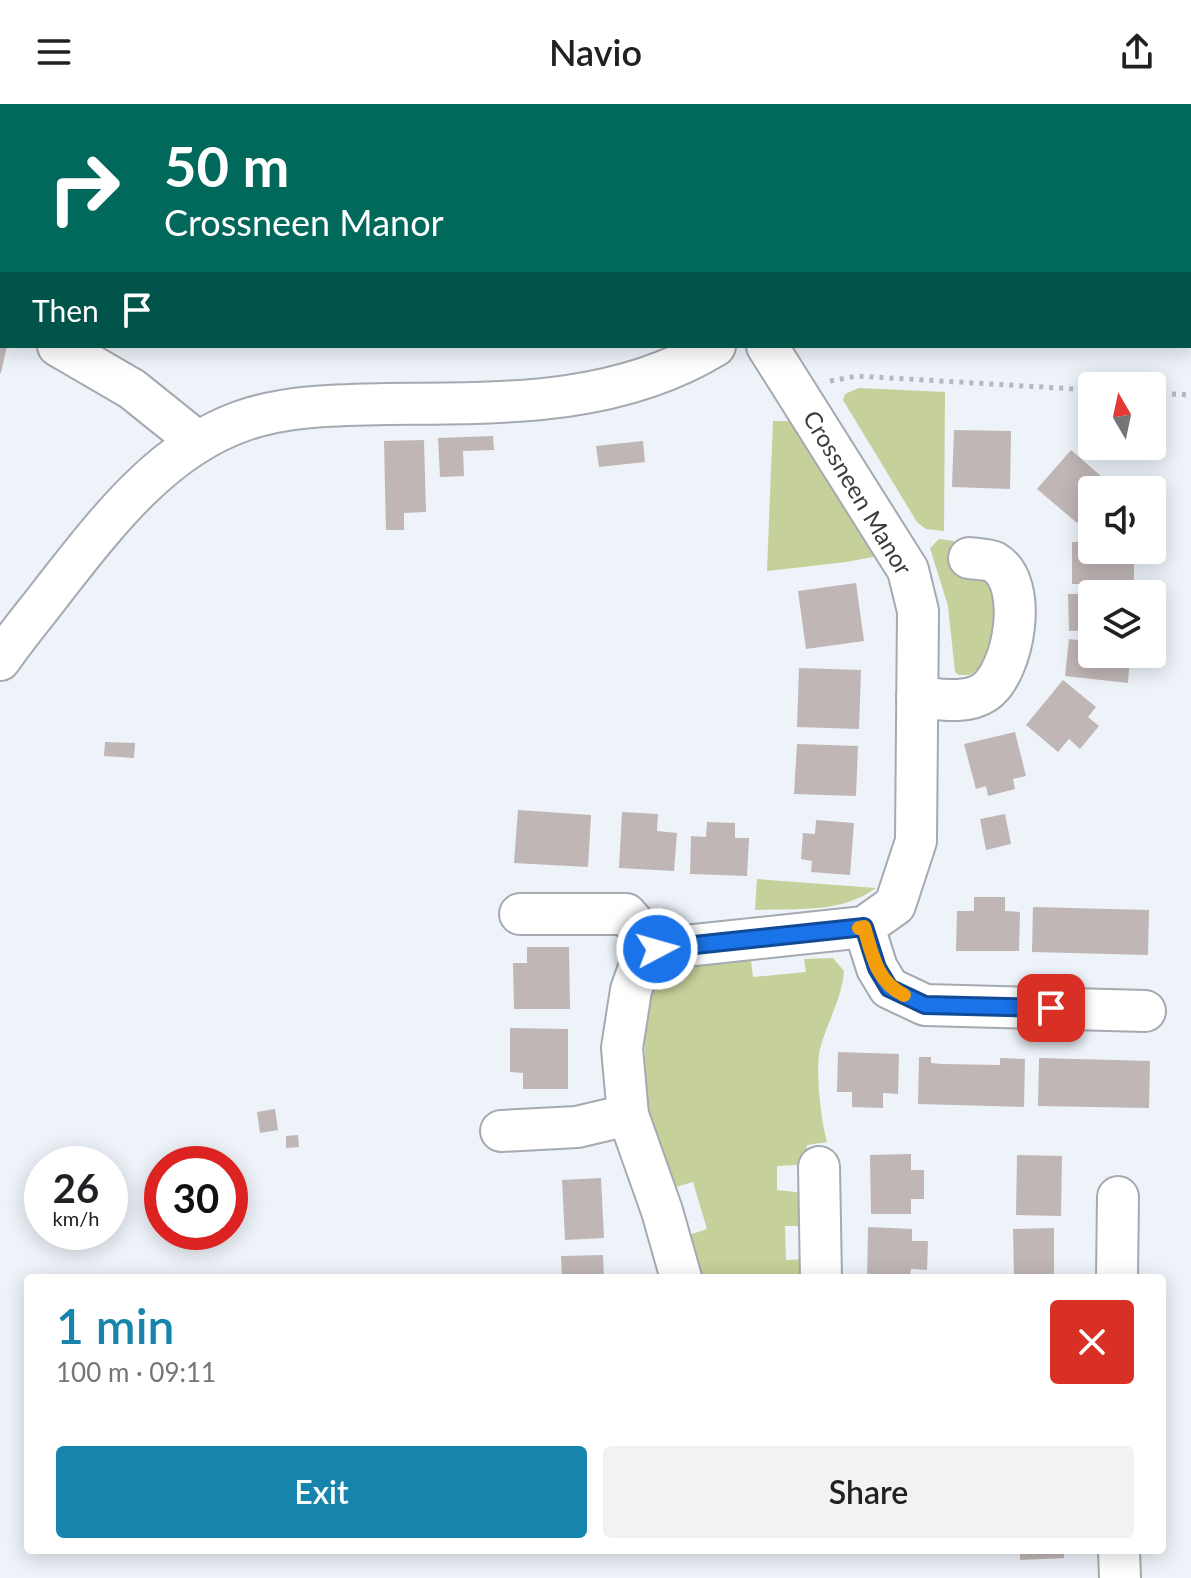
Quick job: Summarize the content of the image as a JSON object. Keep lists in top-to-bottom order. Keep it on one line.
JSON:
{"streets":{"street":["Crossneen Manor"]},"north":"top","page":{"header":"Navio","turn":["50 m","Crossneen Manor"],"then":"Then","speed":"26 km/h","limit":"30","heading":["1 min","100 m · 09:11"],"buttons":["Exit","Share"]}}
